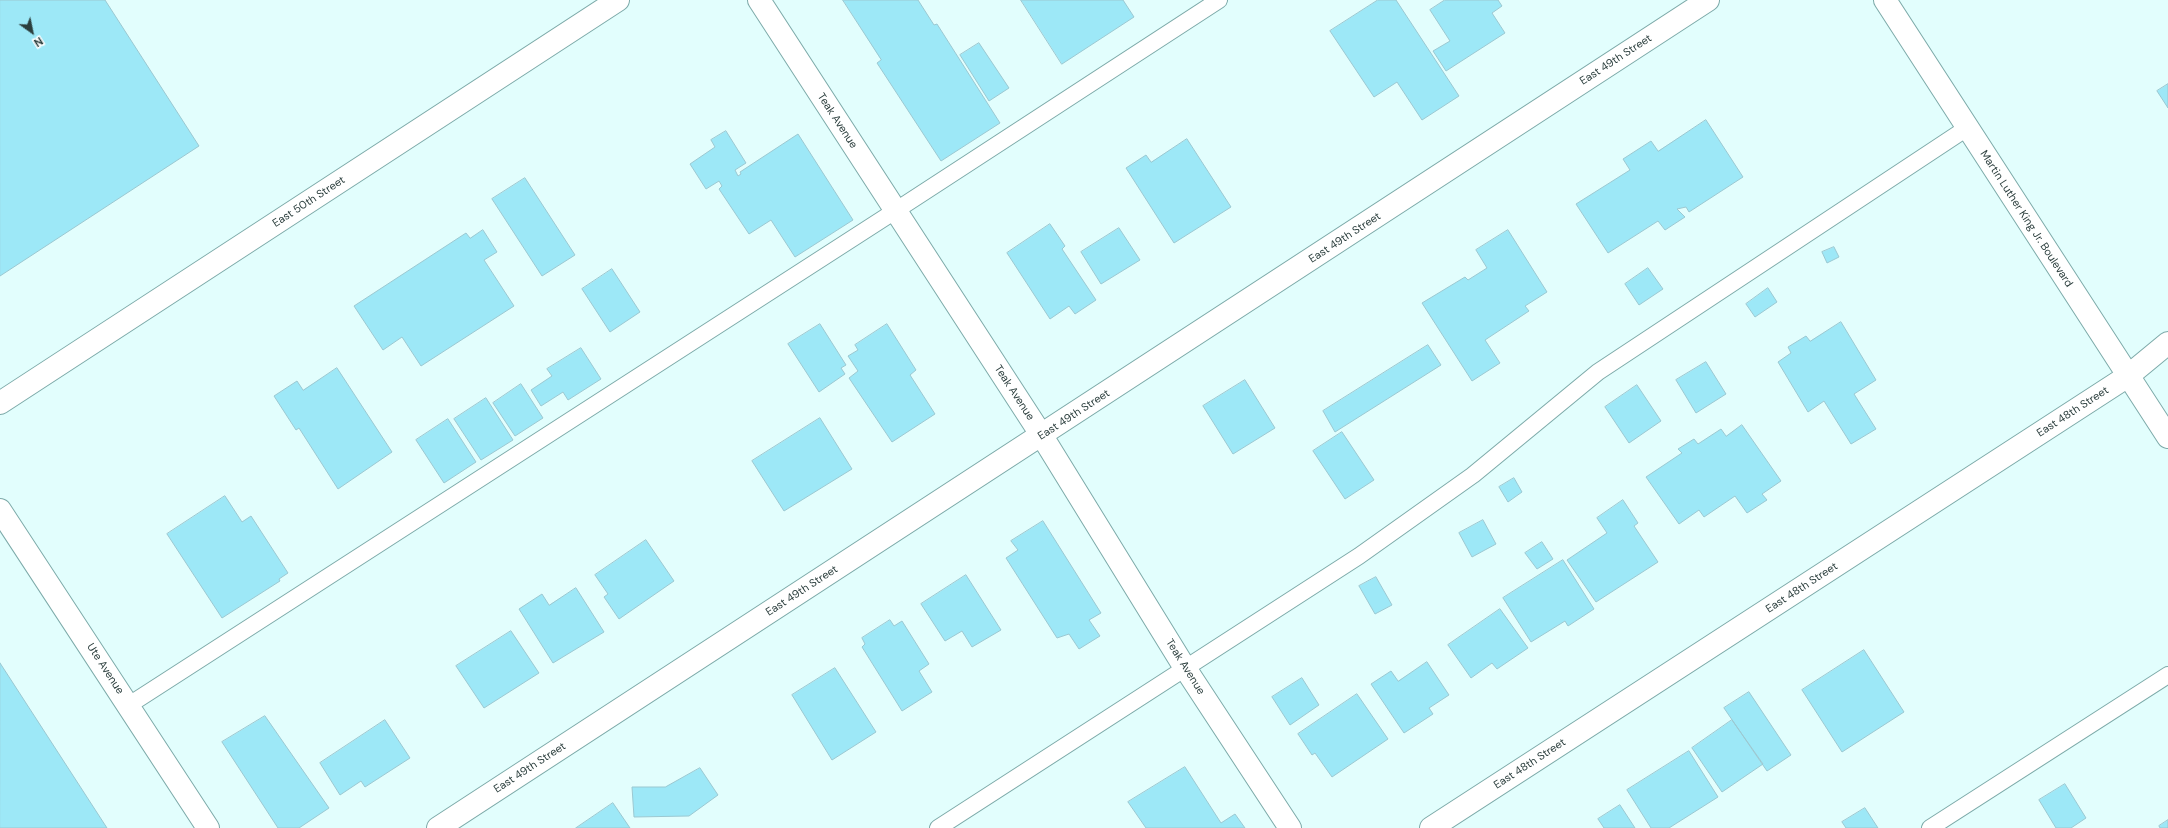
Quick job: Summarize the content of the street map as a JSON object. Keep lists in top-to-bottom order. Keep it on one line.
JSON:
{"streets":{"street":["East 49th Street","Teak Avenue","East 50th Street","Martin Luther King Jr. Boulevard","East 48th Street","Ute Avenue"]},"crossings":[["East 49th Street","Teak Avenue"],["Martin Luther King Jr. Boulevard","East 48th Street"]],"north":"bottom right"}
